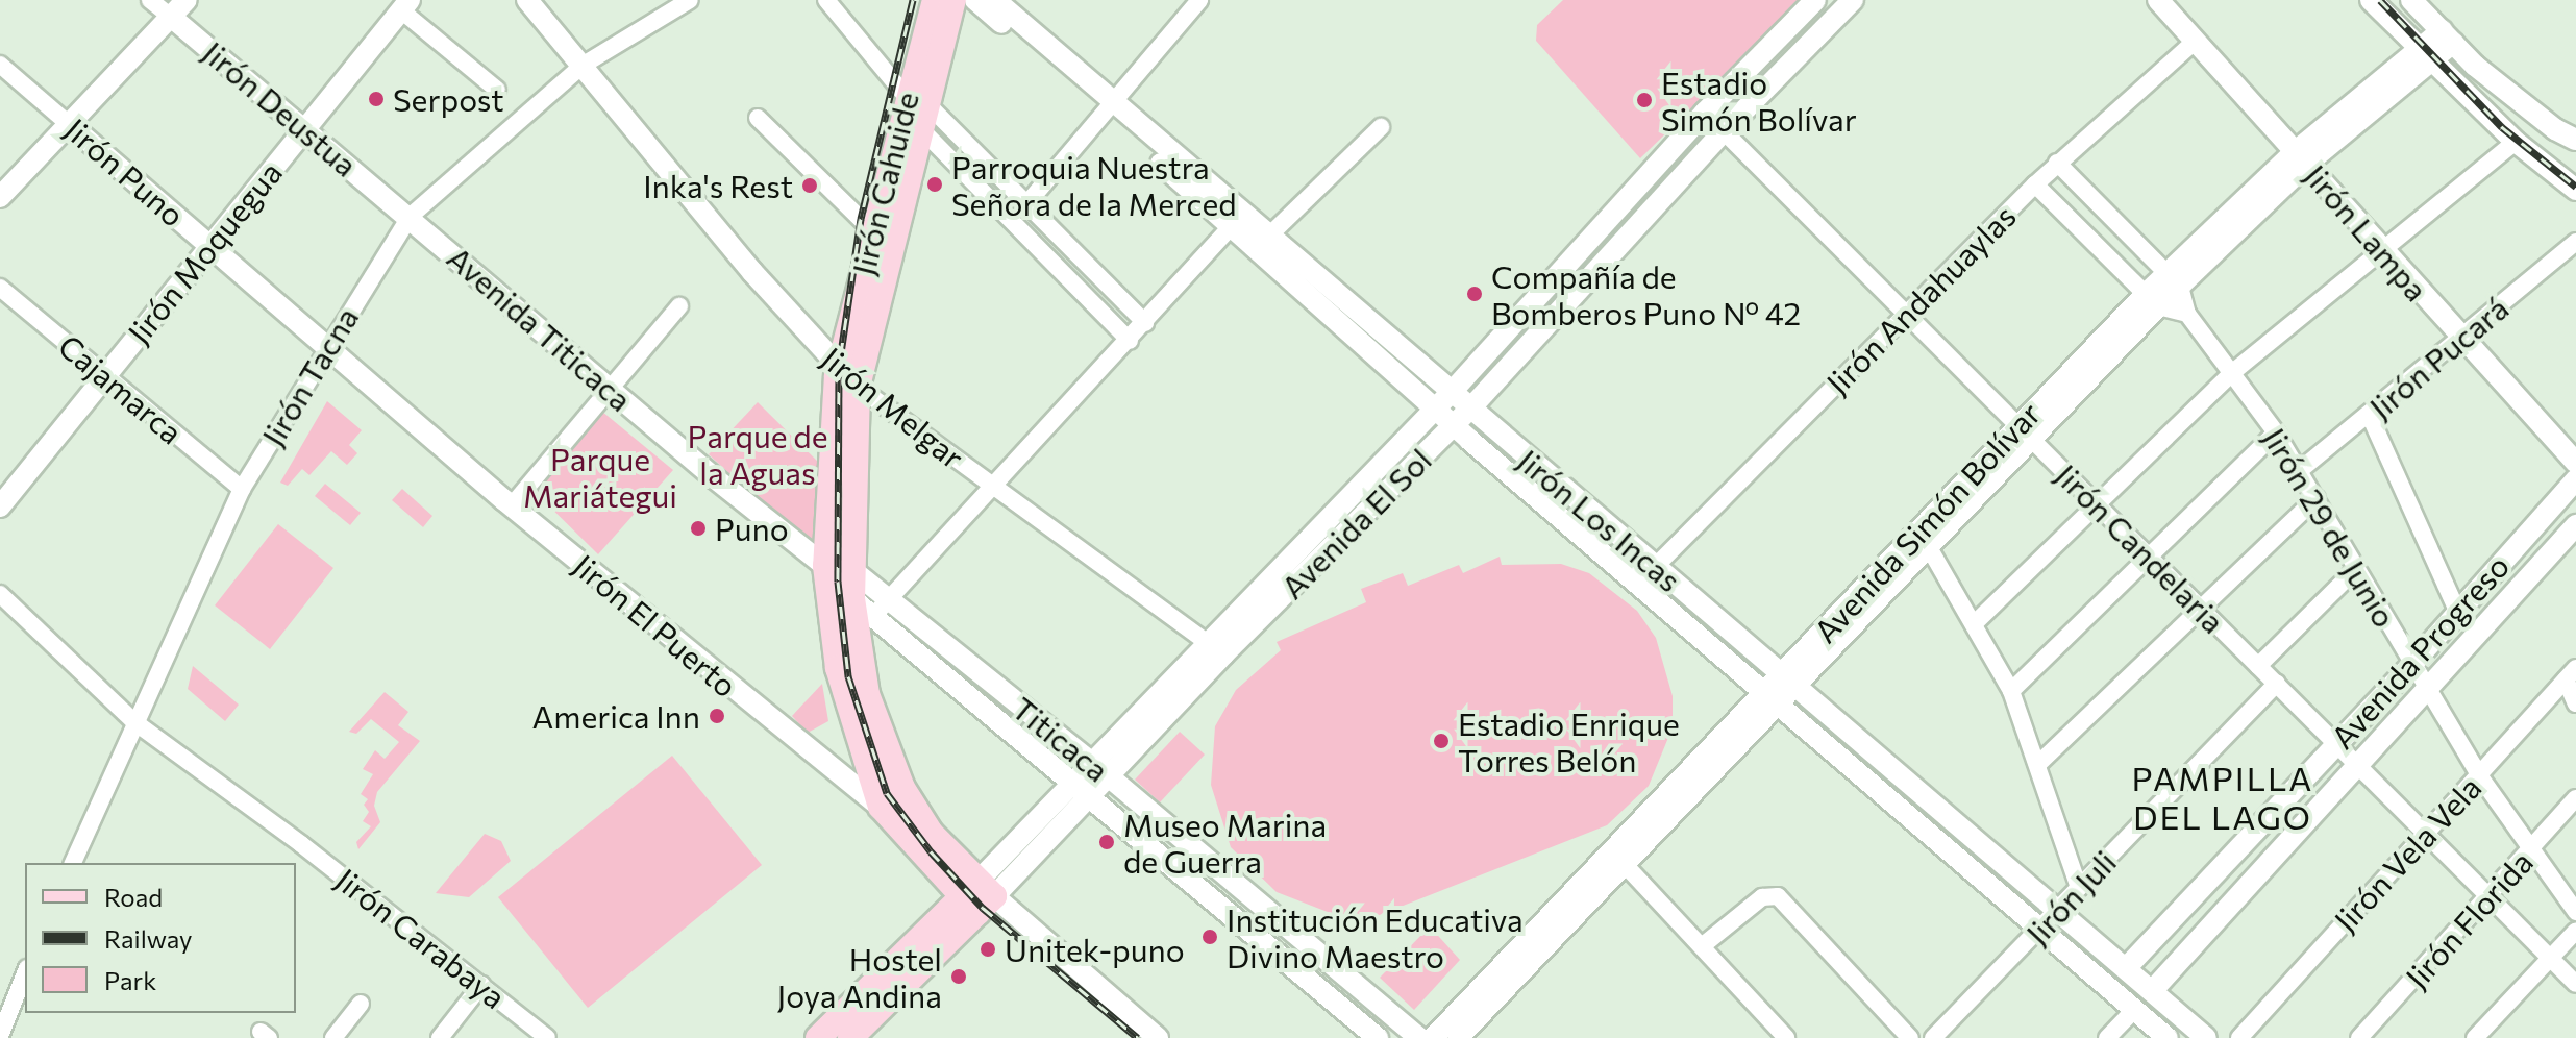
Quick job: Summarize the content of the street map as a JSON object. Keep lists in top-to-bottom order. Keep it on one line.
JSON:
{"streets":{"main road":["Jirón Cahuide","Avenida El Sol","Jirón El Puerto"],"street":["Jirón Deustua","Jirón Puno","Jirón Lampa","Jirón Moquegua","Jirón Andahuaylas","Avenida Titicaca","Jirón Pucará","Jirón Tacna","Cajamarca","Jirón Melgar","Jirón Los Incas","Avenida Simón Bolívar","Jirón 29 de Junio","Jirón Candelaria","Avenida Progreso","Titicaca","Jirón Vela Vela","Jirón Juli","Jirón Florida","Jirón Carabaya"]},"crossings":[["Jirón Deustua","Jirón Moquegua"],["Jirón Deustua","Avenida Titicaca"],["Jirón Deustua","Jirón Tacna"],["Jirón Puno","Jirón Moquegua"],["Jirón Puno","Jirón Tacna"],["Jirón Puno","Jirón El Puerto"],["Jirón Cahuide","Avenida Titicaca"],["Jirón Cahuide","Jirón Melgar"],["Jirón Cahuide","Jirón El Puerto"],["Jirón Lampa","Jirón Andahuaylas"],["Jirón Lampa","Jirón Pucará"],["Jirón Lampa","Avenida Simón Bolívar"],["Jirón Moquegua","Cajamarca"],["Jirón Andahuaylas","Jirón Los Incas"],["Jirón Andahuaylas","Jirón 29 de Junio"],["Jirón Andahuaylas","Jirón Candelaria"],["Avenida Titicaca","Jirón Tacna"],["Avenida Titicaca","Titicaca"],["Jirón Pucará","Jirón 29 de Junio"],["Jirón Tacna","Cajamarca"],["Jirón Tacna","Jirón Melgar"],["Jirón Tacna","Jirón El Puerto"],["Jirón Tacna","Jirón Carabaya"],["Jirón Melgar","Avenida El Sol"],["Jirón Los Incas","Avenida Simón Bolívar"],["Jirón Los Incas","Avenida El Sol"],["Jirón Los Incas","Avenida Progreso"],["Jirón Los Incas","Jirón Juli"],["Avenida Simón Bolívar","Jirón 29 de Junio"],["Avenida Simón Bolívar","Jirón Candelaria"],["Avenida El Sol","Jirón Candelaria"],["Avenida El Sol","Jirón El Puerto"],["Avenida El Sol","Titicaca"],["Jirón 29 de Junio","Avenida Progreso"],["Jirón 29 de Junio","Jirón Vela Vela"],["Jirón 29 de Junio","Jirón Florida"],["Jirón Candelaria","Avenida Progreso"],["Jirón Candelaria","Jirón Vela Vela"],["Jirón Candelaria","Jirón Juli"],["Jirón Candelaria","Jirón Florida"]],"districts":["PAMPILLA DEL LAGO"],"parks":["Parque de la Aguas","Parque Mariátegui"],"places":["Serpost","Estadio Simón Bolívar","Parroquia Nuestra Señora de la Merced","Inka's Rest","Compañía de Bomberos Puno Nº 42","Puno","America Inn","Estadio Enrique Torres Belón","Museo Marina de Guerra","Institución Educativa Divino Maestro","Unitek-puno","Hostel Joya Andina"],"legend":["Road","Railway","Park"]}
